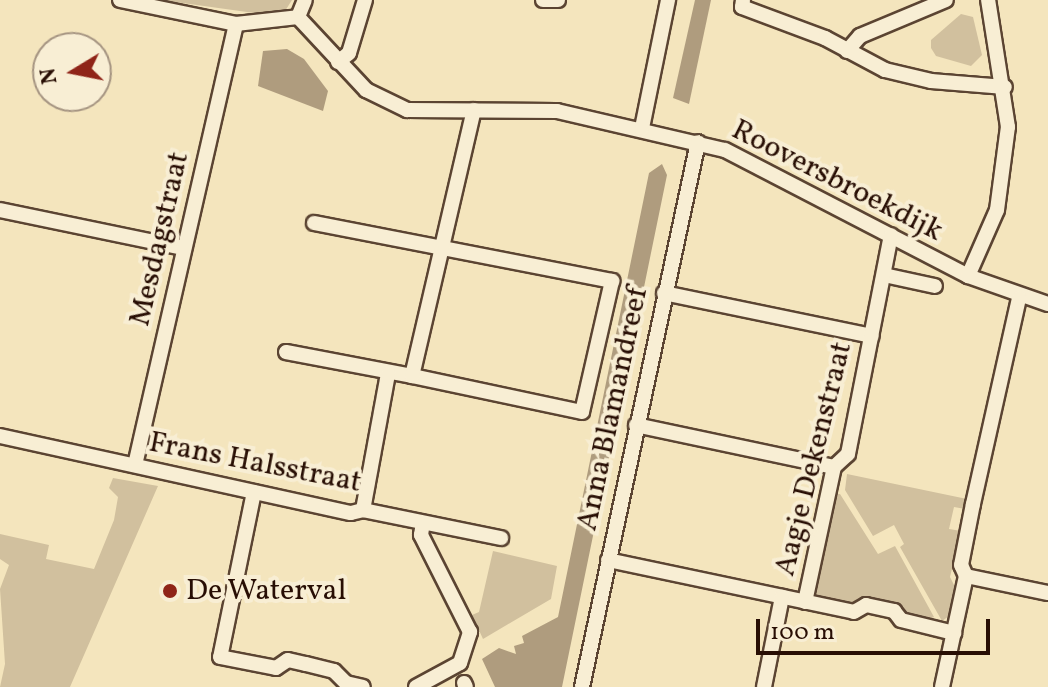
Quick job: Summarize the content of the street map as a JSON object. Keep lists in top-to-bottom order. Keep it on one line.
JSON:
{"streets":{"street":["Rooversbroekdijk","Mesdagstraat","Anna Blamandreef","Aagje Dekenstraat","Frans Halsstraat"]},"crossings":[["Rooversbroekdijk","Anna Blamandreef"],["Rooversbroekdijk","Aagje Dekenstraat"],["Mesdagstraat","Frans Halsstraat"]],"places":["De Waterval"],"scale_bar":"100 m","north":"left"}
